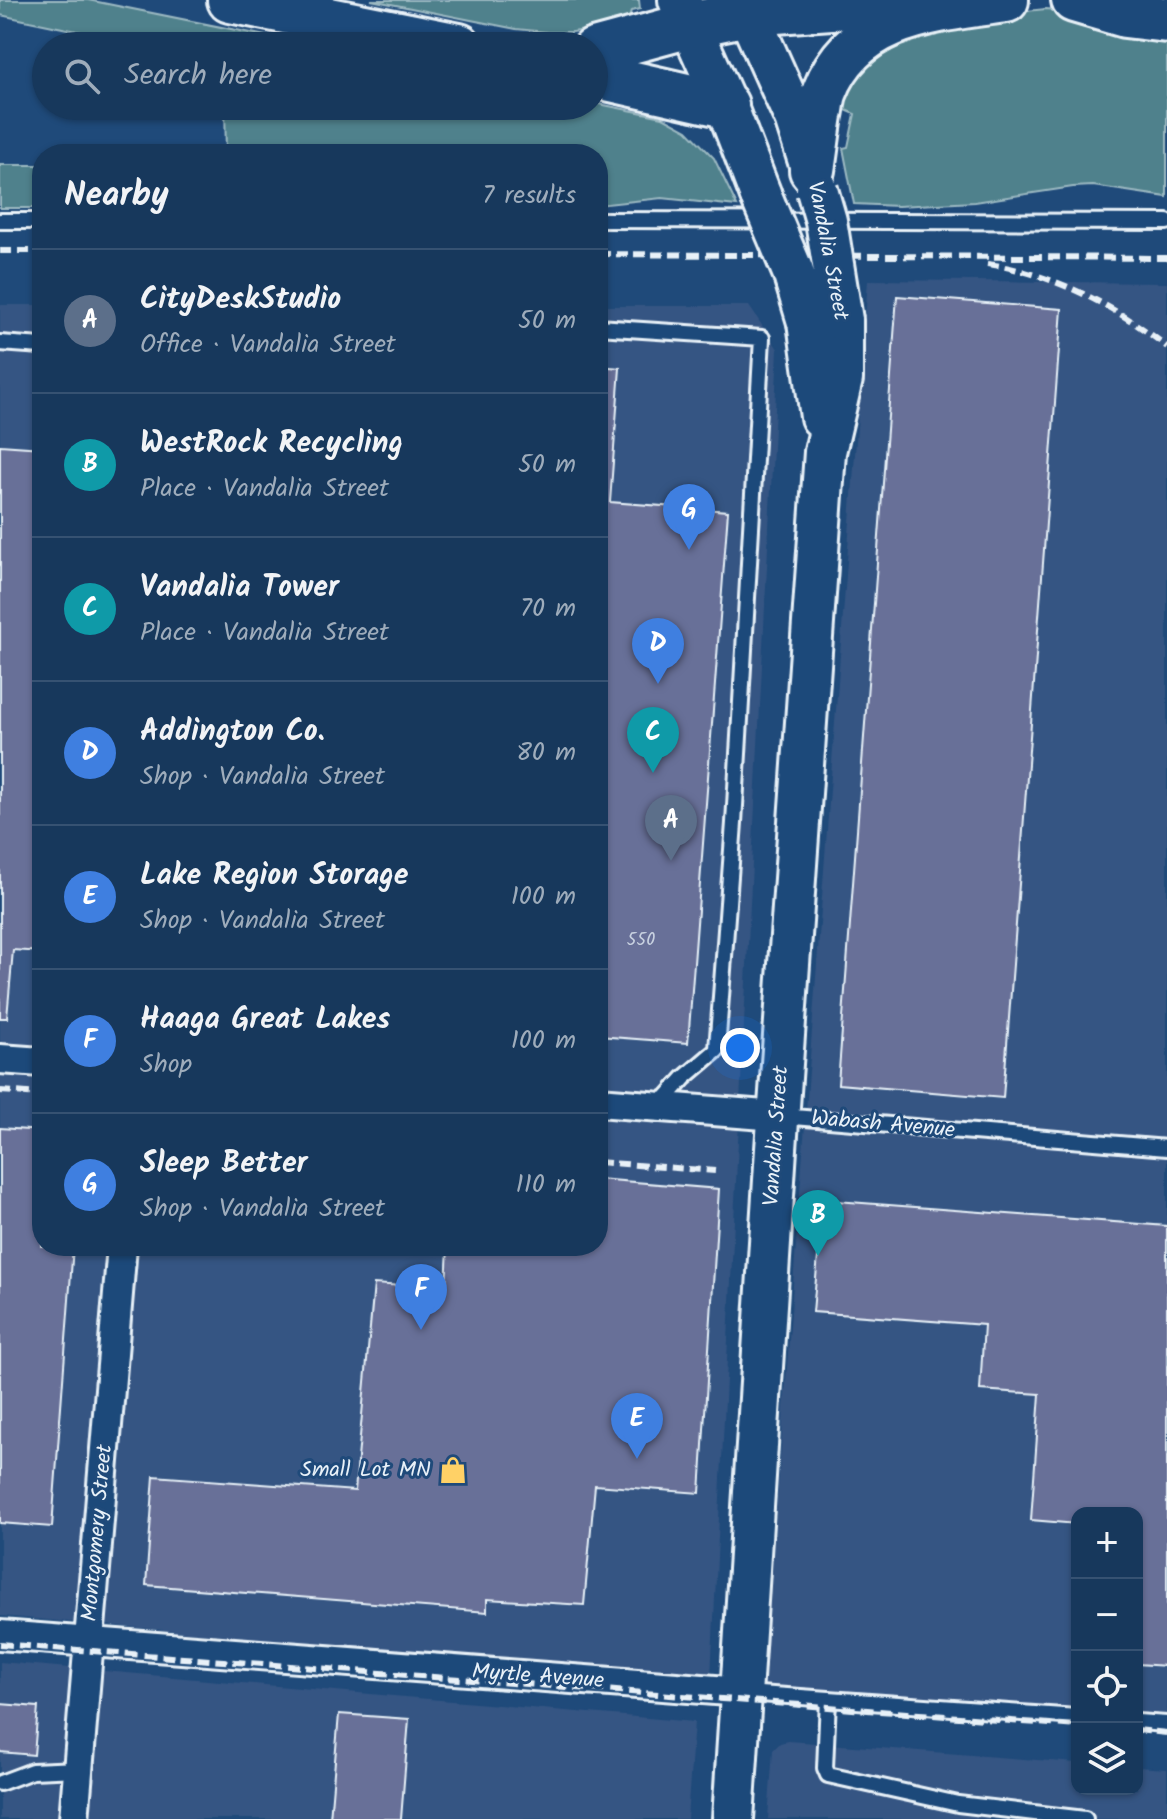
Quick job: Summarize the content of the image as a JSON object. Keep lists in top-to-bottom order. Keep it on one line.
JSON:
{"streets":{"main road":["Vandalia Street"],"street":["Wabash Avenue","Montgomery Street","Myrtle Avenue"]},"crossings":[["Vandalia Street","Wabash Avenue"],["Vandalia Street","Myrtle Avenue"],["Montgomery Street","Myrtle Avenue"]],"places":{"shop":["Small Lot MN"]},"house_numbers":["550"],"page":{"search":"Search here","heading":["Nearby","7 results"],"list":[{"mark":"A","name":"CityDeskStudio","note":"Office · Vandalia Street","value":"50 m"},{"mark":"B","name":"WestRock Recycling","note":"Place · Vandalia Street","value":"50 m"},{"mark":"C","name":"Vandalia Tower","note":"Place · Vandalia Street","value":"70 m"},{"mark":"D","name":"Addington Co.","note":"Shop · Vandalia Street","value":"80 m"},{"mark":"E","name":"Lake Region Storage","note":"Shop · Vandalia Street","value":"100 m"},{"mark":"F","name":"Haaga Great Lakes","note":"Shop","value":"100 m"},{"mark":"G","name":"Sleep Better","note":"Shop · Vandalia Street","value":"110 m"}],"pins":["G","D","C","A","B","F","E"],"map_buttons":["+","−"]}}
